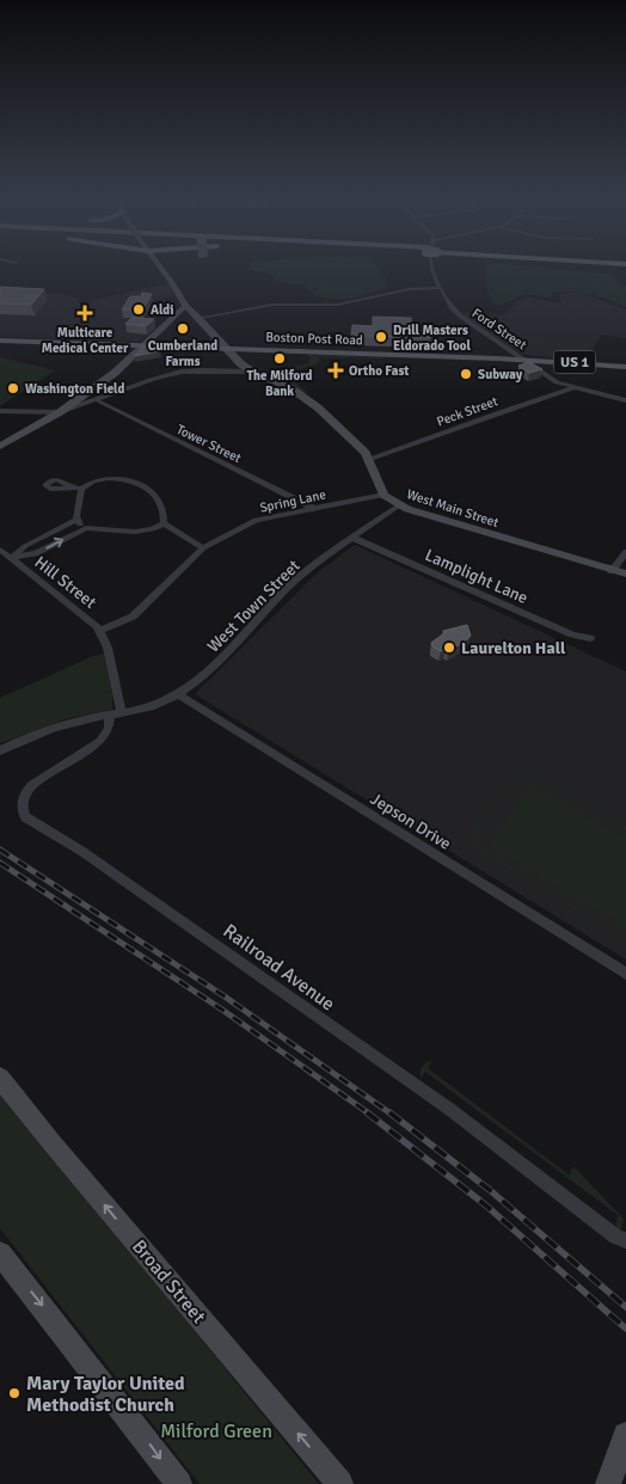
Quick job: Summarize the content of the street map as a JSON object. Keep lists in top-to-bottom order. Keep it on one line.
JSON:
{"streets":{"main road":["Boston Post Road","US 1","West Main Street","Broad Street"],"street":["Ford Street","Peck Street","Tower Street","Spring Lane","Lamplight Lane","Hill Street","West Town Street","Jepson Drive","Railroad Avenue"]},"crossings":[["Ford Street","Boston Post Road"],["Ford Street","Peck Street"],["Boston Post Road","West Main Street"],["Peck Street","West Main Street"],["Tower Street","Spring Lane"],["Spring Lane","West Main Street"],["Spring Lane","Hill Street"],["West Main Street","West Town Street"],["Lamplight Lane","West Town Street"],["Hill Street","West Town Street"],["Hill Street","Railroad Avenue"],["West Town Street","Jepson Drive"],["West Town Street","Railroad Avenue"]],"parks":["Milford Green"],"places":{"other":["Aldi","Cumberland Farms","Drill Masters Eldorado Tool","The Milford Bank","Subway","Washington Field","Laurelton Hall","Mary Taylor United Methodist Church"],"health":["Multicare Medical Center","Ortho Fast"]}}
